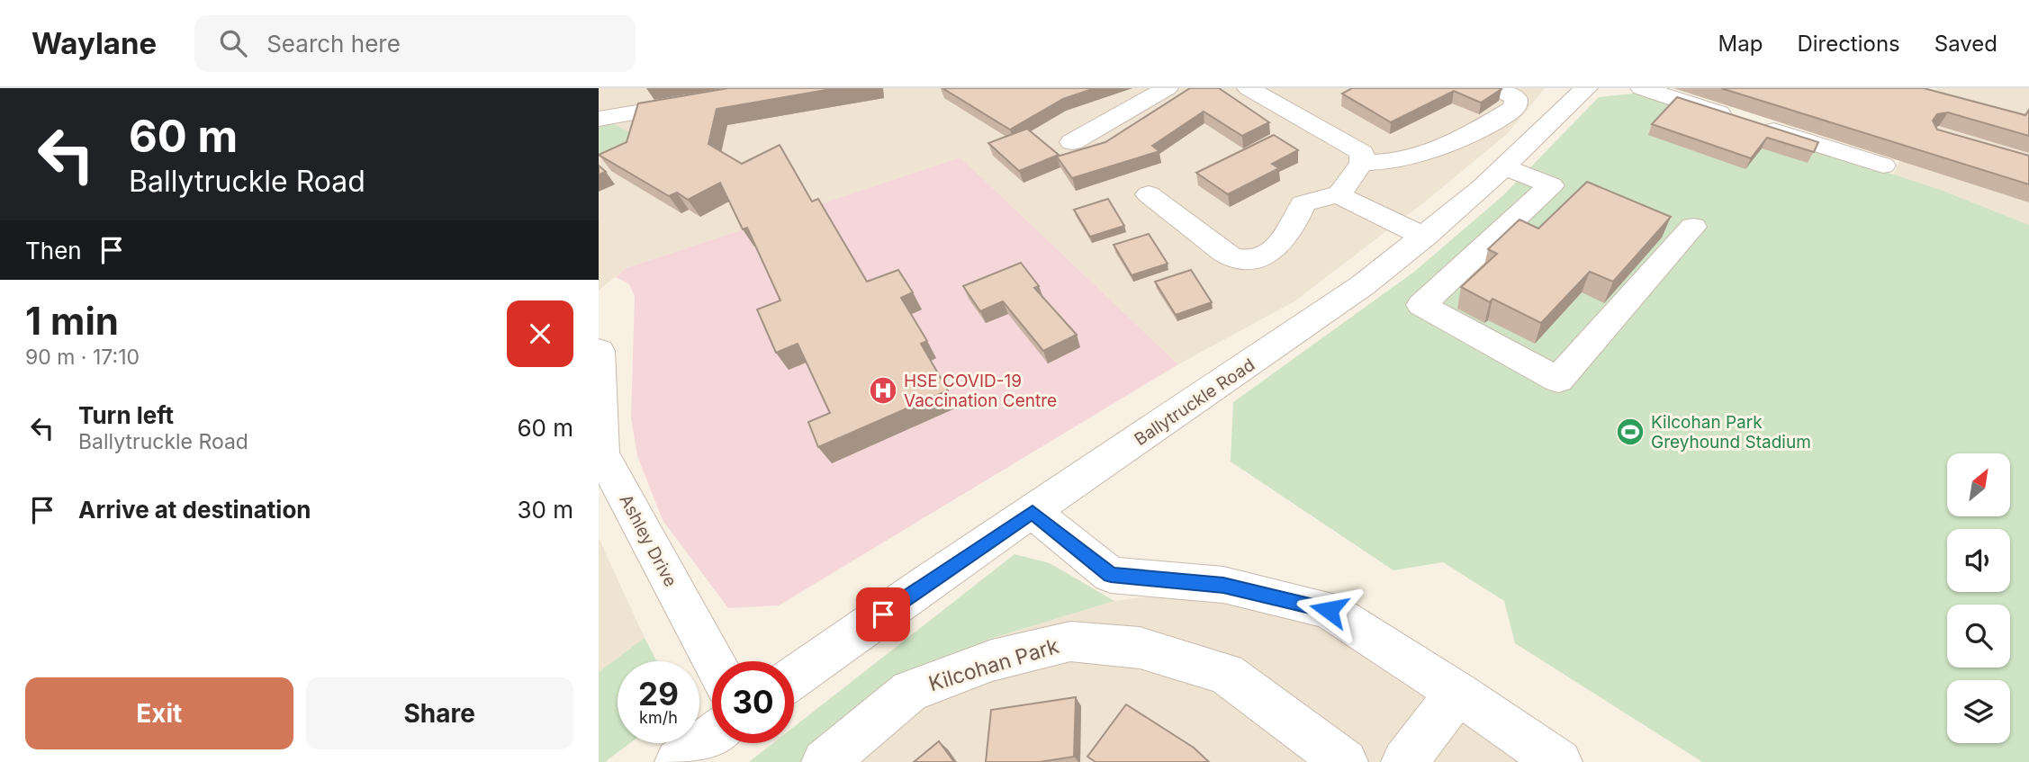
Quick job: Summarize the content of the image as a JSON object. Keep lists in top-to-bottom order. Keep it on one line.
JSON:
{"streets":{"street":["Ballytruckle Road","Ashley Drive","Kilcohan Park"]},"places":{"hospital":["HSE COVID-19 Vaccination Centre"],"sports":["Kilcohan Park Greyhound Stadium"]},"north":"top right","page":{"header":"Waylane","search":"Search here","nav":["Map","Directions","Saved"],"turn":["60 m","Ballytruckle Road"],"then":"Then","heading":["1 min","90 m · 17:10"],"list":[{"name":"Turn left","note":"Ballytruckle Road","value":"60 m"},{"name":"Arrive at destination","value":"30 m"}],"speed":"29 km/h","limit":"30","buttons":["Exit","Share"]}}
